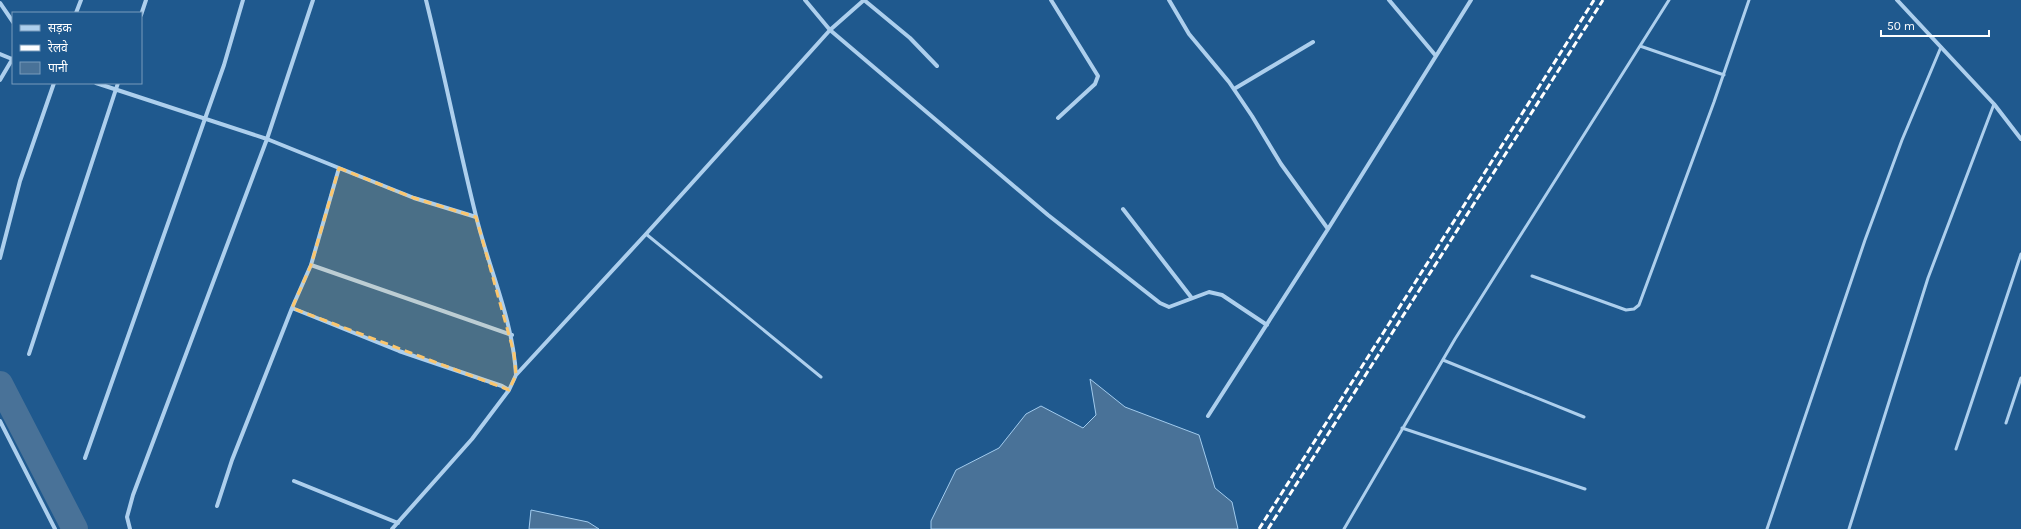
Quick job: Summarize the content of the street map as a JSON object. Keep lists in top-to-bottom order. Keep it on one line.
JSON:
{"legend":["सड़क","रेलवे","पानी"],"scale_bar":"50 m"}
